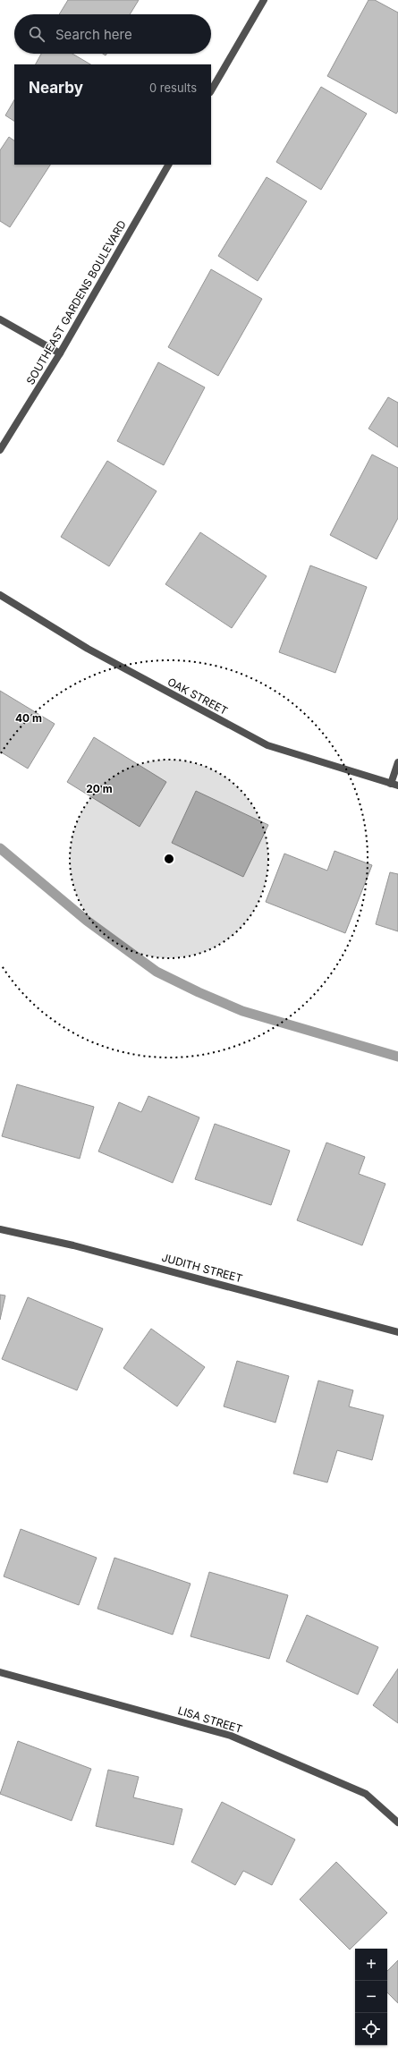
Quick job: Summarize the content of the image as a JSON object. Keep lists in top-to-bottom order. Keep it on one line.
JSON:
{"streets":{"street":["SOUTHEAST GARDENS BOULEVARD","OAK STREET","JUDITH STREET","LISA STREET"]},"page":{"search":"Search here","heading":["Nearby","0 results"],"map_buttons":["+","−"]},"rings":["40 m","20 m"]}
